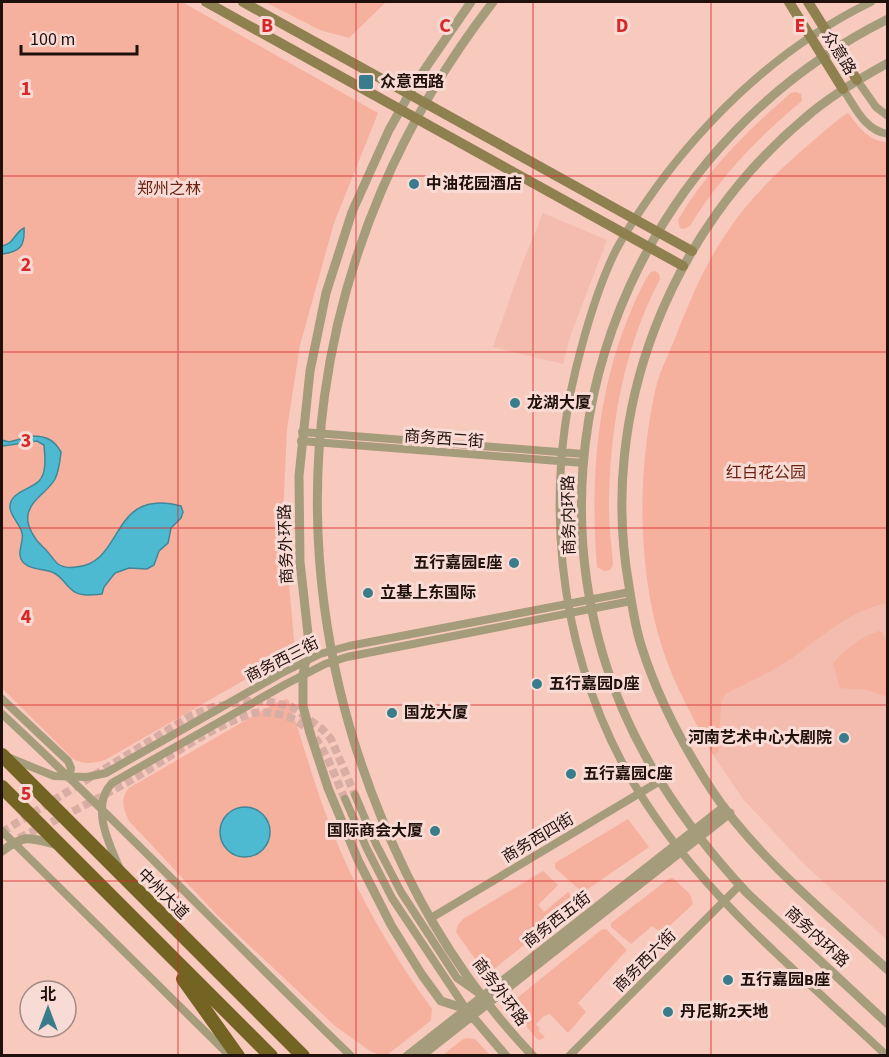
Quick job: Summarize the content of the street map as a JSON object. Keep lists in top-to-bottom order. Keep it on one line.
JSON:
{"streets":{"highway":["中州大道"],"main road":["众意路"],"street":["商务西二街","商务内环路","商务外环路","商务西三街","商务西四街","商务西五街","商务西六街"]},"crossings":[["众意路","商务内环路"],["商务西二街","商务内环路"],["商务西二街","商务外环路"],["商务内环路","商务西三街"],["商务内环路","商务西四街"],["商务内环路","商务西五街"],["商务内环路","商务西六街"],["商务外环路","商务西三街"],["商务外环路","商务西四街"],["商务外环路","商务西五街"],["商务西三街","中州大道"]],"parks":["郑州之林","红白花公园"],"places":{"transit":["众意西路"],"other":["中油花园酒店","龙湖大厦","五行嘉园E座","立基上东国际","五行嘉园D座","国龙大厦","河南艺术中心大剧院","五行嘉园C座","国际商会大厦","五行嘉园B座","丹尼斯2天地"]},"scale_bar":"100 m","north":"top","grid":{"columns":["B","C","D","E"],"rows":["1","2","3","4","5"]}}
